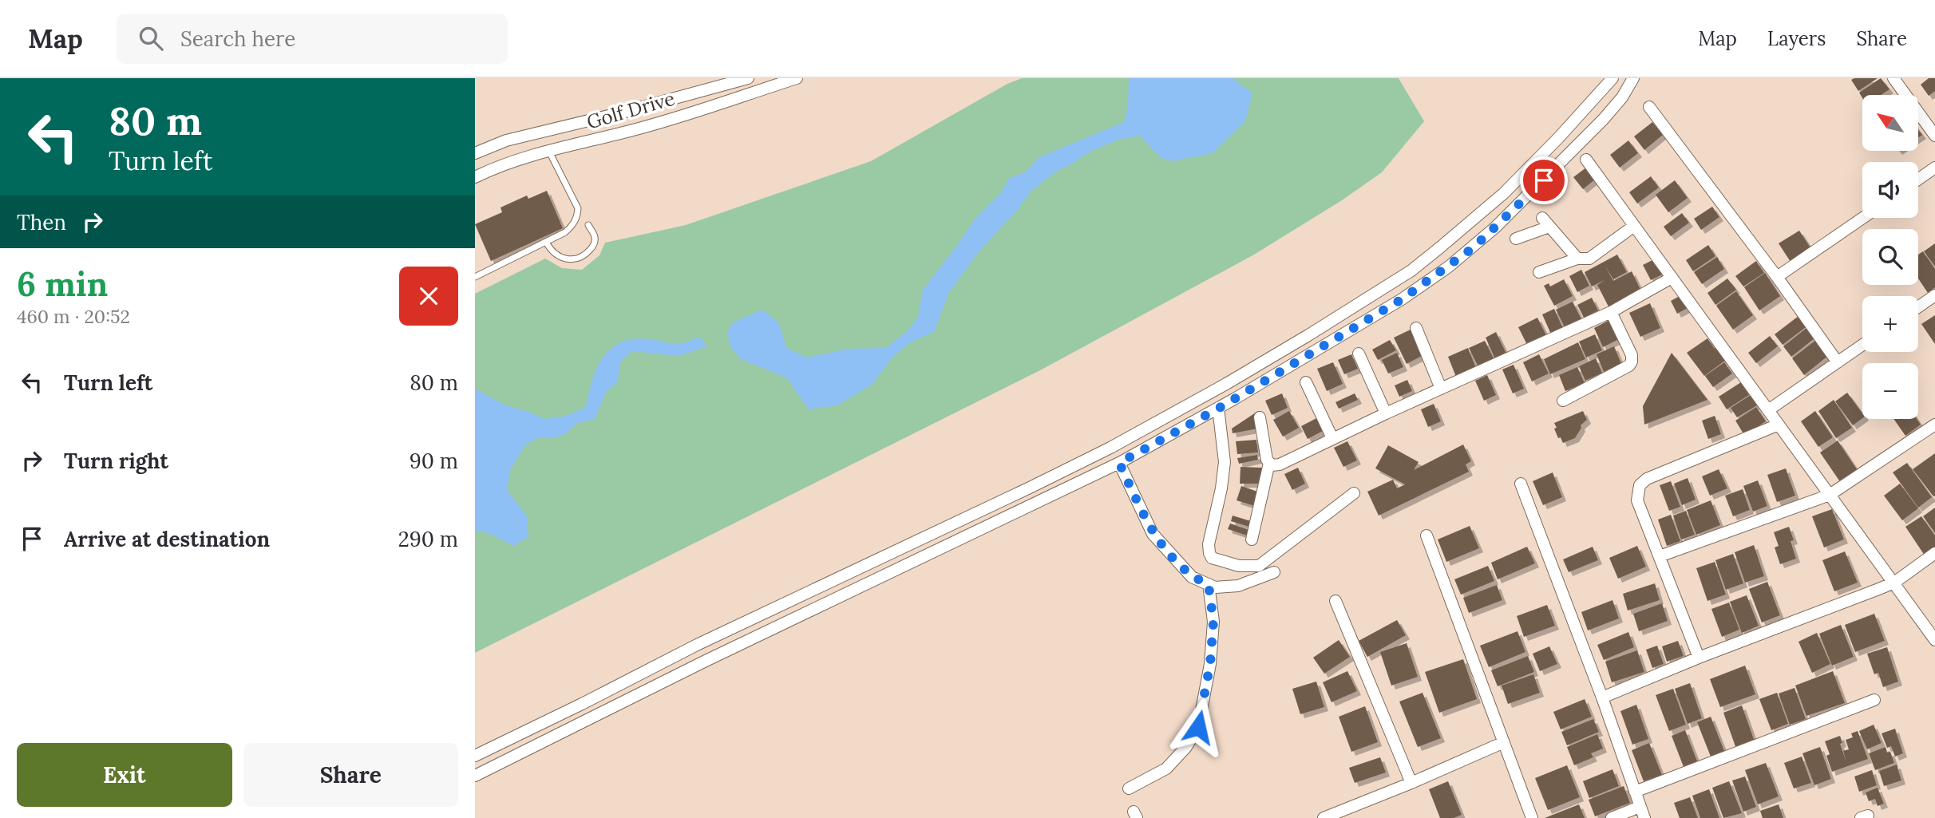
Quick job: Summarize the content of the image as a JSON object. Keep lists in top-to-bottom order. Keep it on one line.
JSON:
{"streets":{"street":["Golf Drive"]},"north":"top left","page":{"header":"Map","search":"Search here","nav":["Map","Layers","Share"],"turn":["80 m","Turn left"],"map_buttons":["+","−"],"then":"Then","heading":["6 min","460 m · 20:52"],"list":[{"name":"Turn left","value":"80 m"},{"name":"Turn right","value":"90 m"},{"name":"Arrive at destination","value":"290 m"}],"buttons":["Exit","Share"]}}
